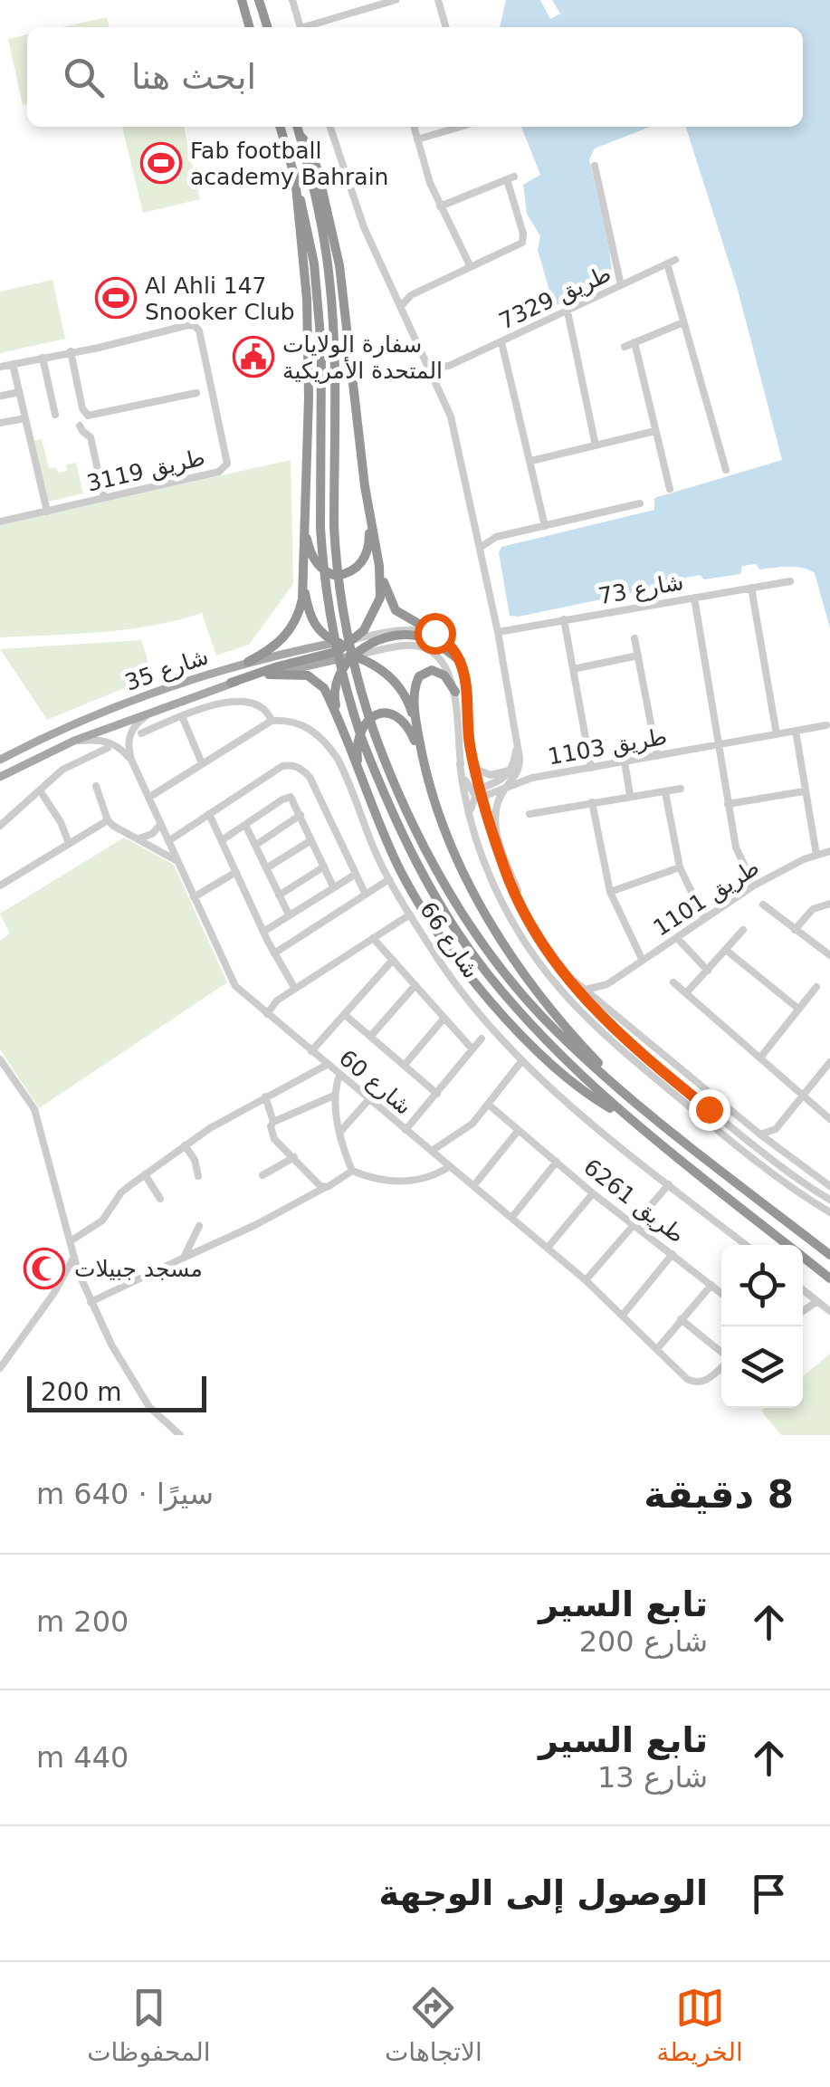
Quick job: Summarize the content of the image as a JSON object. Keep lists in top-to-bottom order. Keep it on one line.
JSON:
{"streets":{"main road":["شارع 35"],"street":["طريق 7329","طريق 3119","شارع 73","طريق 1103","طريق 1101","شارع 66","شارع 60","طريق 6261"]},"places":{"sports":["Fab football academy Bahrain","Al Ahli 147 Snooker Club"],"public building":["سفارة الولايات المتحدة الأمريكية"],"mosque":["مسجد جبيلات"]},"scale_bar":"200 m","page":{"search":"ابحث هنا","scale":"200 m","heading":["8 دقيقة","سيرًا · 640 m"],"list":[["تابع السير","شارع 200","200 m"],["تابع السير","شارع 13","440 m"],"الوصول إلى الوجهة"],"nav":["الخريطة","الاتجاهات","المحفوظات"]}}
